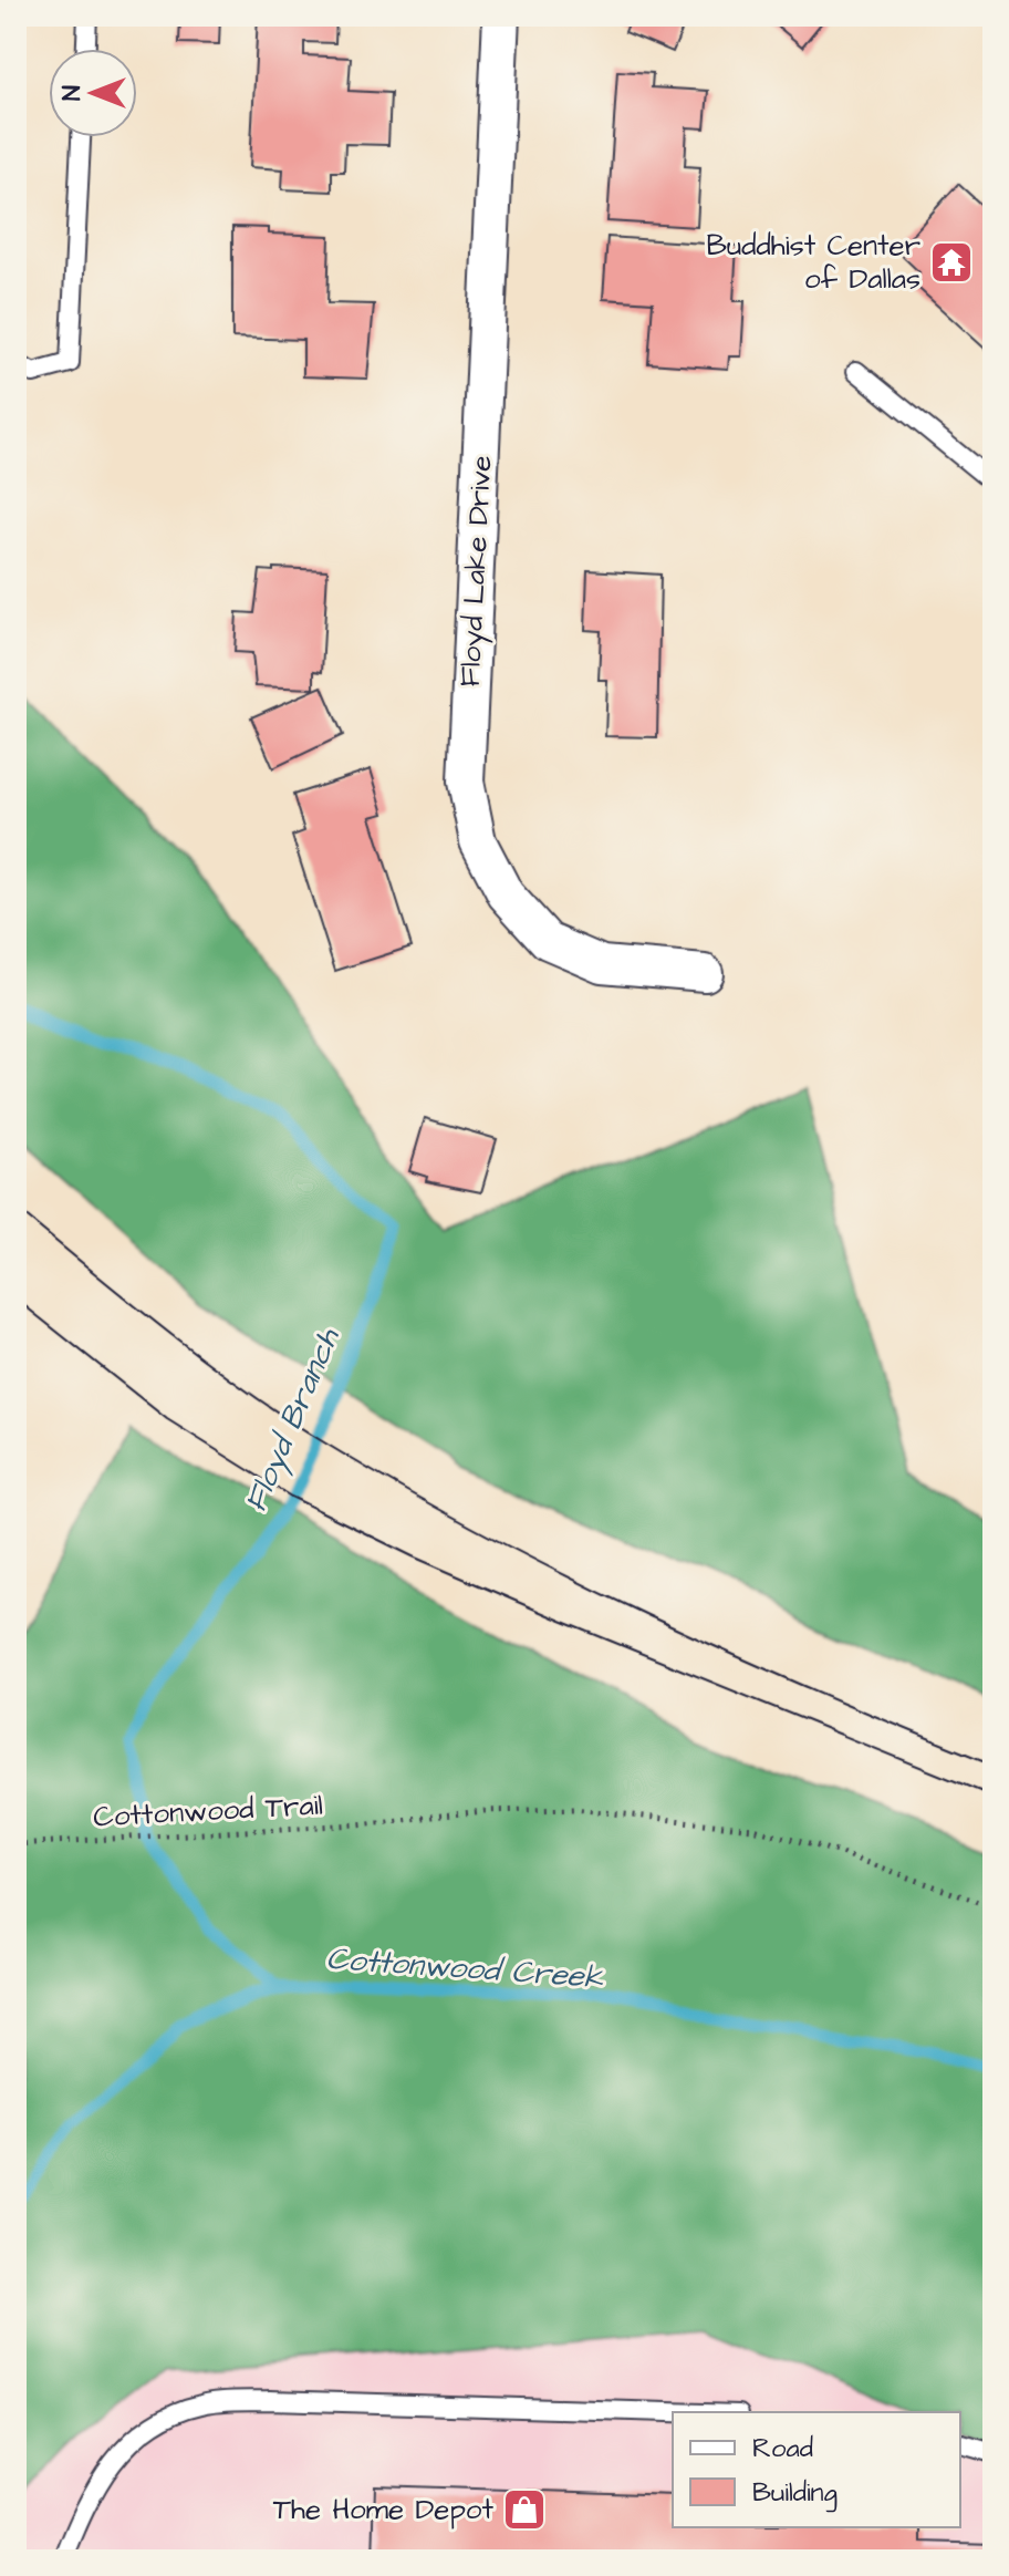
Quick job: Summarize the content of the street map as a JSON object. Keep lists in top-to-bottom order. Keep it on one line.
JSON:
{"streets":{"street":["Floyd Lake Drive"],"path":["Cottonwood Trail"]},"water":["Floyd Branch","Cottonwood Creek"],"places":{"temple":["Buddhist Center of Dallas"],"shop":["The Home Depot"]},"legend":["Road","Building"],"north":"left"}
